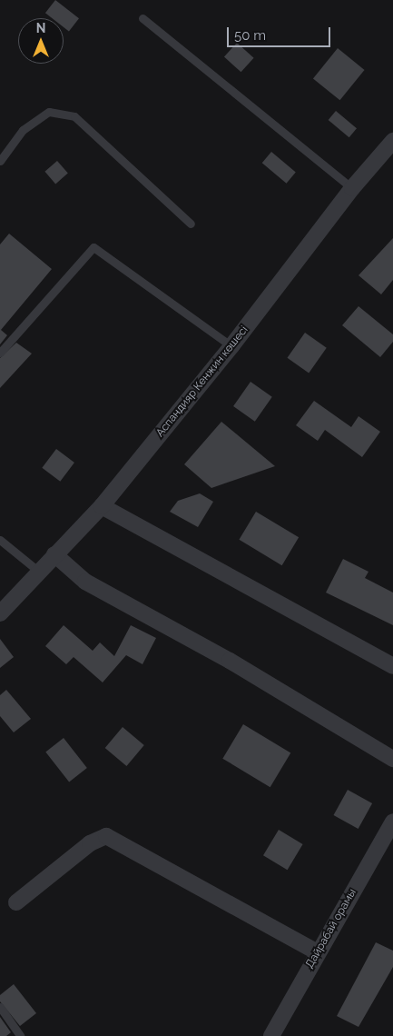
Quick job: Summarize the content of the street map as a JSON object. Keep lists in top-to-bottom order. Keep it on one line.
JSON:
{"streets":{"street":["Аспандияр Кенжин көшесі","Дайрабай орамы"]},"scale_bar":"50 m","north":"top"}
